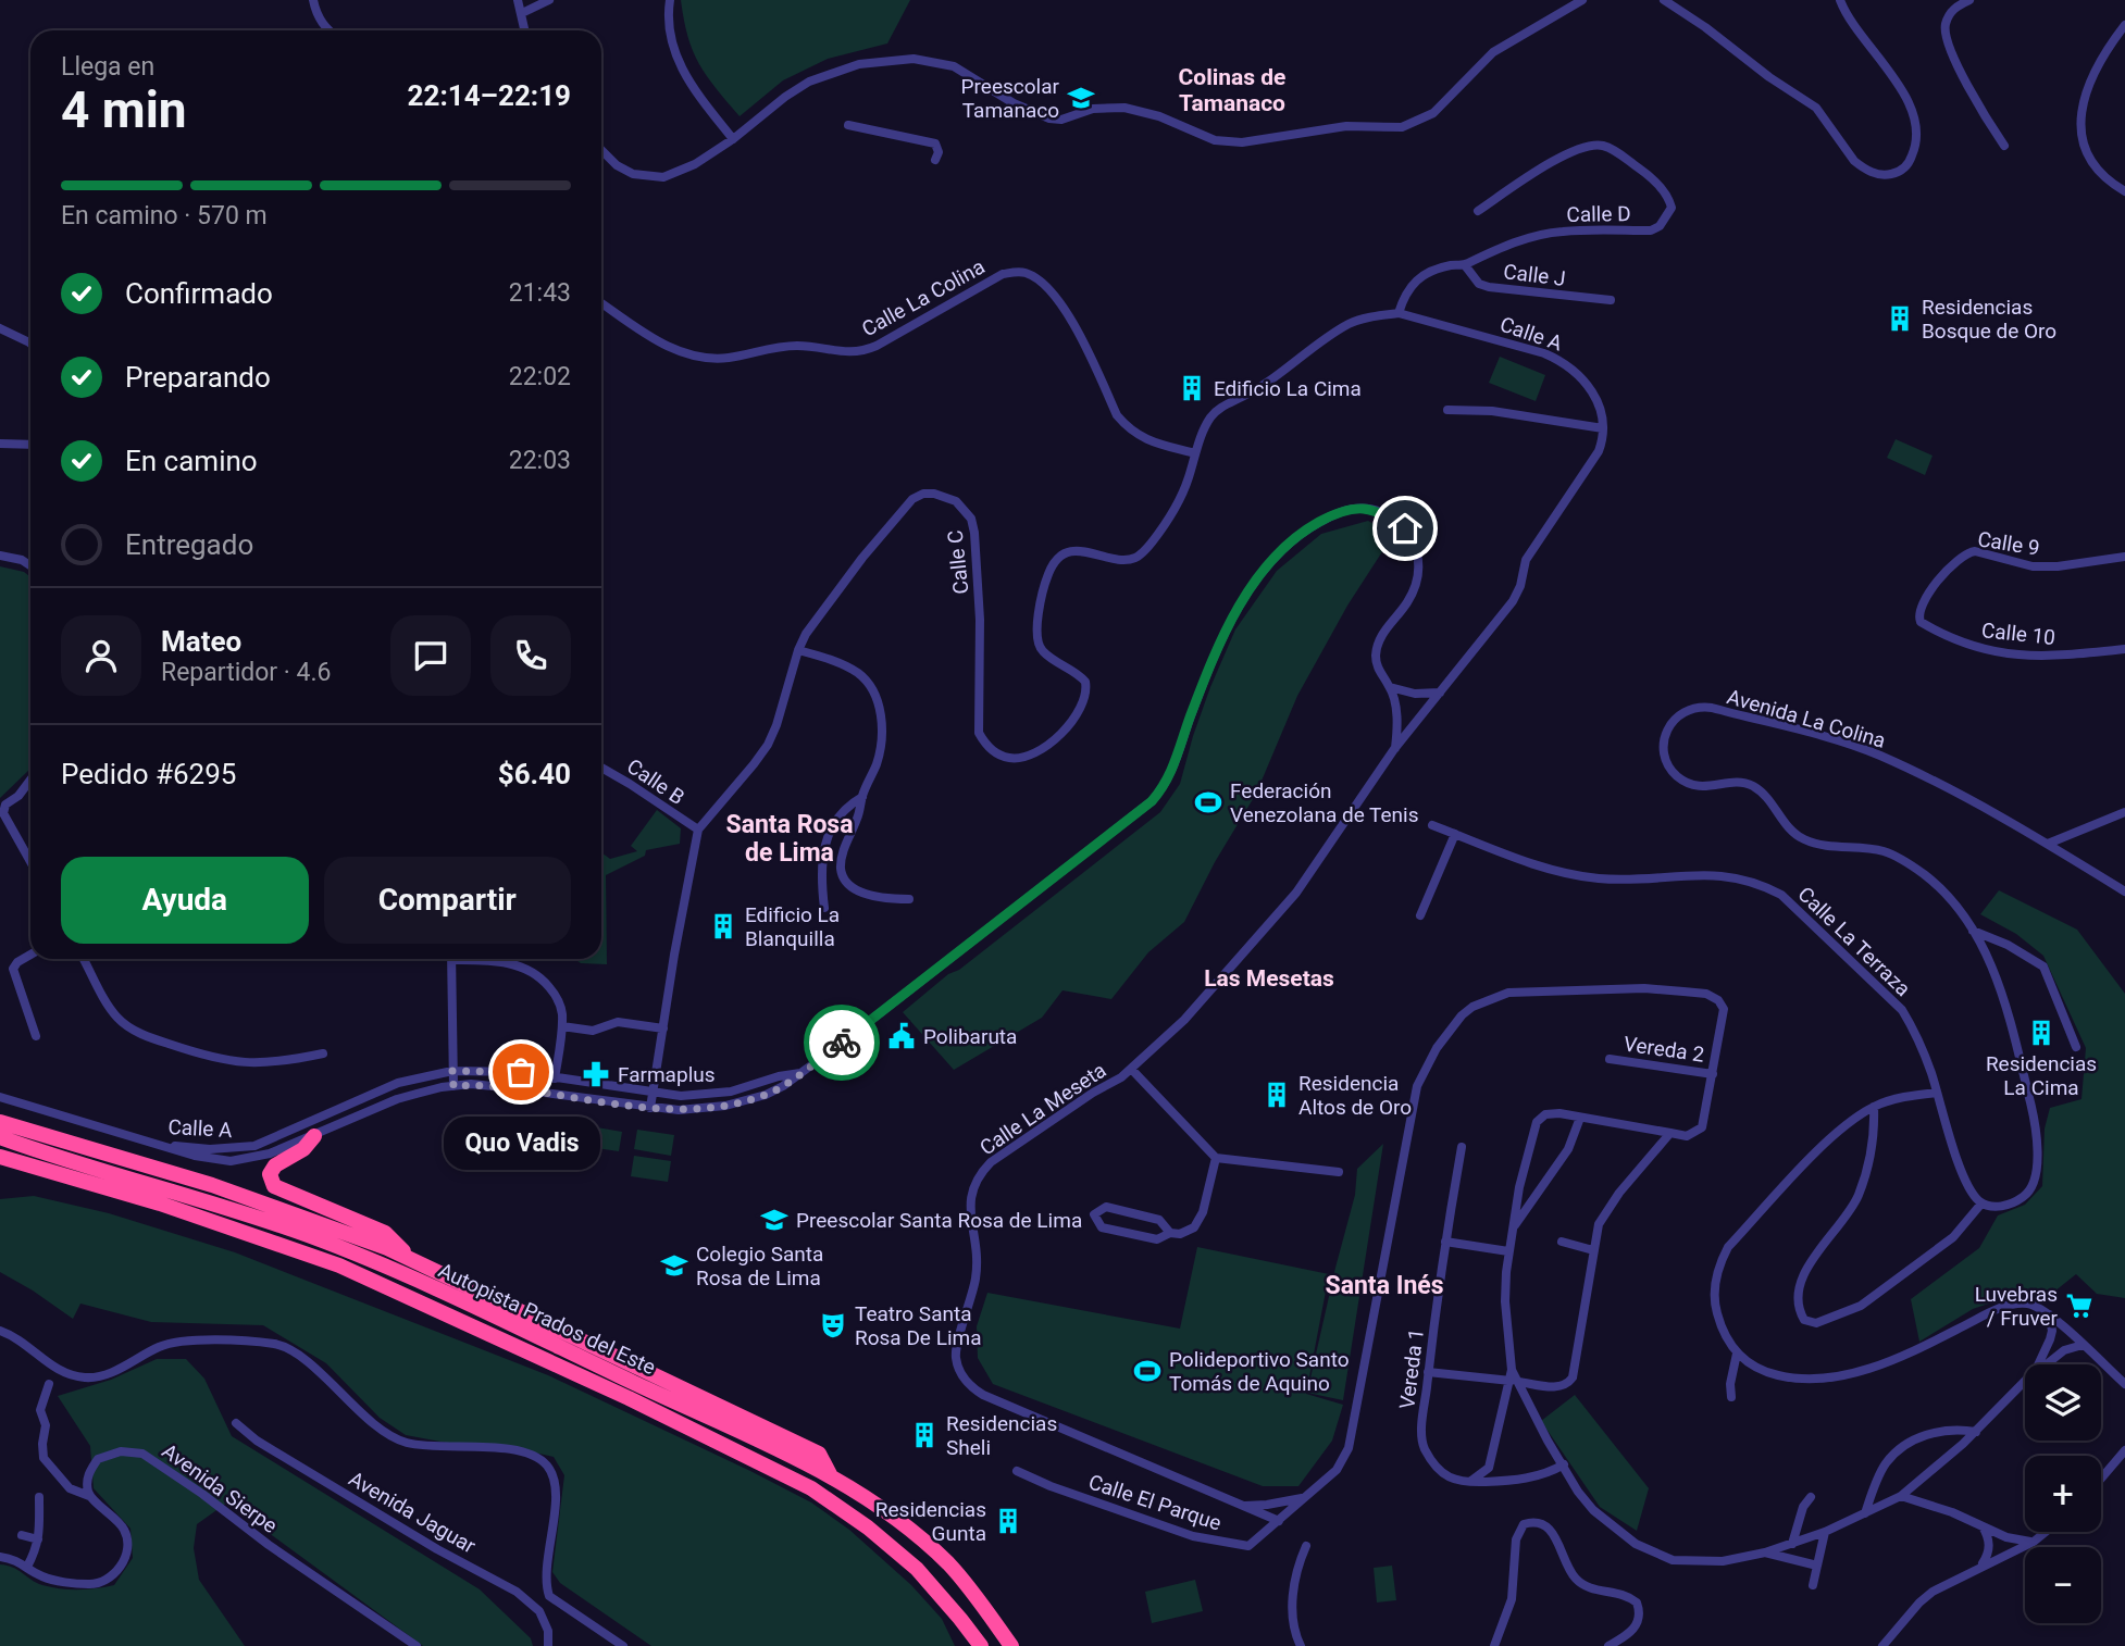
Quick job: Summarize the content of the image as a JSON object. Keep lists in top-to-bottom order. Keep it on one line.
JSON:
{"streets":{"highway":["Autopista Prados del Este"],"street":["Calle D","Calle J","Calle La Colina","Calle A","Calle 9","Calle C","Calle 10","Avenida La Colina","Calle B","Calle La Terraza","Vereda 2","Calle La Meseta","Vereda 1","Avenida Sierpe","Calle El Parque","Avenida Jaguar"]},"crossings":[["Calle D","Calle J"],["Calle D","Calle A"],["Calle La Colina","Calle A"],["Calle La Colina","Calle C"],["Calle A","Calle C"],["Calle A","Calle La Meseta"],["Calle 9","Calle 10"],["Calle C","Calle B"],["Vereda 2","Calle El Parque"],["Calle La Meseta","Calle El Parque"]],"districts":["Colinas de Tamanaco","Santa Rosa de Lima","Las Mesetas","Santa Inés"],"places":{"school or university":["Preescolar Tamanaco","Preescolar Santa Rosa de Lima","Colegio Santa Rosa de Lima"],"building":["Residencias Bosque de Oro","Edificio La Cima","Edificio La Blanquilla","Residencias La Cima","Residencia Altos de Oro","Residencias Sheli","Residencias Gunta"],"sports":["Federación Venezolana de Tenis","Polideportivo Santo Tomás de Aquino"],"public building":["Polibaruta"],"other":["Quo Vadis"],"pharmacy":["Farmaplus"],"supermarket":["Luvebras / Fruver"],"theatre":["Teatro Santa Rosa De Lima"]},"page":{"heading":["4 min","Llega en","22:14–22:19"],"panel":["Mateo","Repartidor · 4.6","Pedido #6295","$6.40"],"bar":"En camino · 570 m","list":[["Confirmado","21:43"],["Preparando","22:02"],["En camino","22:03"],"Entregado"],"buttons":["Ayuda","Compartir"],"bubble":"Quo Vadis","map_buttons":["+","−"]}}
